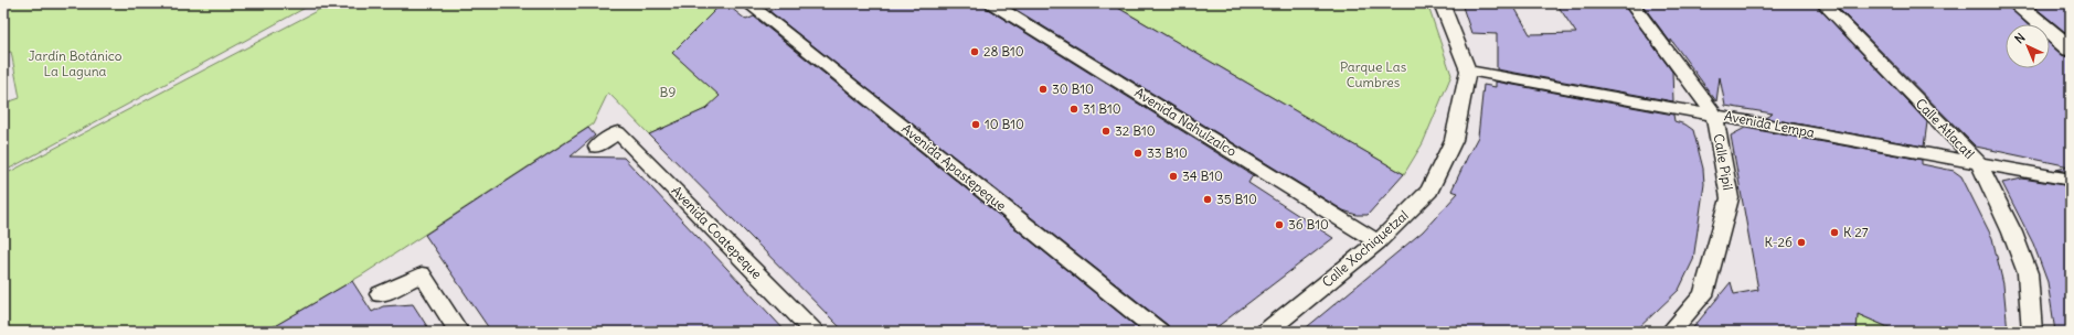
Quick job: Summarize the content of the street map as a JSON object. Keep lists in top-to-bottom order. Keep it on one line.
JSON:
{"streets":{"street":["Avenida Nahulzalco","Avenida Lempa","Calle Atlacatl","Calle Pipil","Avenida Apastepeque","Avenida Coatepeque","Calle Xochiquetzal"]},"crossings":[["Avenida Nahulzalco","Calle Xochiquetzal"],["Avenida Lempa","Calle Atlacatl"],["Avenida Lempa","Calle Pipil"],["Avenida Lempa","Calle Xochiquetzal"]],"parks":["Jardín Botánico La Laguna","Parque Las Cumbres","B9"],"places":["28 B10","30 B10","31 B10","10 B10","32 B10","33 B10","34 B10","35 B10","36 B10","K 27","K-26"],"north":"top left"}
